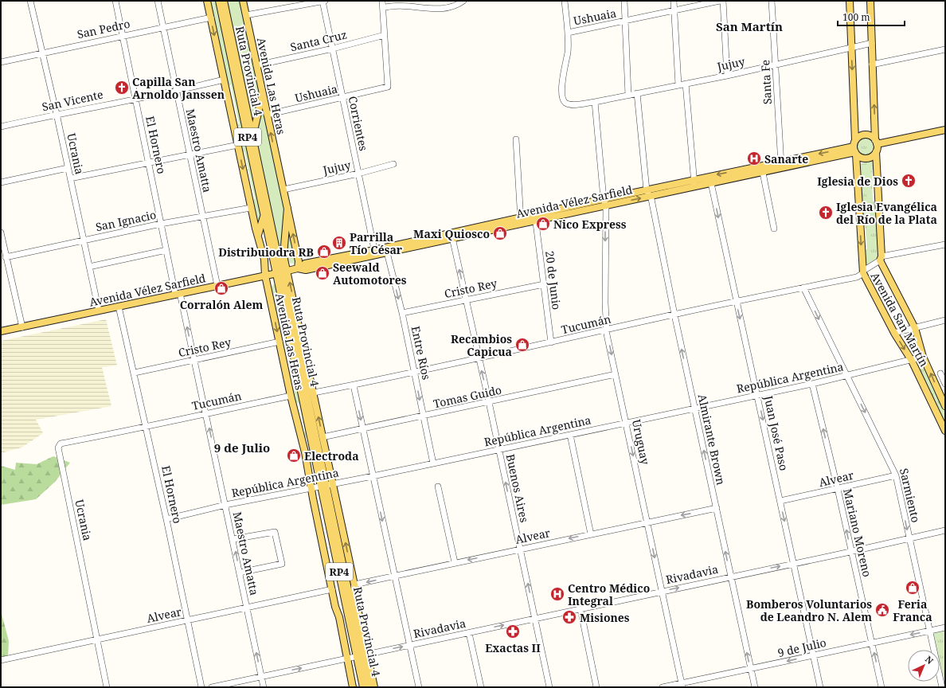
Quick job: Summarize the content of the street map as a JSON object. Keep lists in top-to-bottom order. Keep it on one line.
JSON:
{"streets":{"main road":["Ruta Provincial 4","Avenida Las Heras","RP4","Avenida Vélez Sarfield","Avenida San Martín"],"street":["Ushuaia","San Pedro","Santa Cruz","Jujuy","Santa Fe","San Vicente","Corrientes","El Hornero","Maestro Amatta","Ucrania","San Ignacio","20 de Junio","Cristo Rey","Tucumán","Entre Ríos","República Argentina","Tomas Guido","Juan José Paso","Almirante Brown","Uruguay","Alvear","Buenos Aires","Sarmiento","Mariano Moreno","Rivadavia","9 de Julio"]},"crossings":[["Ushuaia","Santa Cruz"],["Ushuaia","Jujuy"],["Ushuaia","Avenida Las Heras"],["Ushuaia","Corrientes"],["San Pedro","Avenida Las Heras"],["San Pedro","El Hornero"],["San Pedro","Maestro Amatta"],["San Pedro","Ucrania"],["Santa Cruz","Avenida Las Heras"],["Santa Cruz","Corrientes"],["Jujuy","Santa Fe"],["Jujuy","Avenida Las Heras"],["Jujuy","Corrientes"],["Jujuy","Avenida San Martín"],["Jujuy","Uruguay"],["Ruta Provincial 4","Avenida Las Heras"],["Ruta Provincial 4","Avenida Vélez Sarfield"],["Ruta Provincial 4","República Argentina"],["Ruta Provincial 4","Rivadavia"],["Santa Fe","Avenida Vélez Sarfield"],["Avenida Las Heras","San Vicente"],["Avenida Las Heras","Avenida Vélez Sarfield"],["Avenida Las Heras","San Ignacio"],["Avenida Las Heras","Cristo Rey"],["Avenida Las Heras","Tucumán"],["Avenida Las Heras","República Argentina"],["Avenida Las Heras","Tomas Guido"],["Avenida Las Heras","Alvear"],["Avenida Las Heras","Rivadavia"],["San Vicente","El Hornero"],["San Vicente","Maestro Amatta"],["San Vicente","Ucrania"],["Corrientes","Avenida Vélez Sarfield"],["El Hornero","Maestro Amatta"],["El Hornero","Ucrania"],["El Hornero","Avenida Vélez Sarfield"],["El Hornero","San Ignacio"],["El Hornero","Cristo Rey"],["El Hornero","Tucumán"],["El Hornero","República Argentina"],["El Hornero","Alvear"],["Maestro Amatta","Avenida Vélez Sarfield"],["Maestro Amatta","San Ignacio"],["Maestro Amatta","Cristo Rey"],["Maestro Amatta","Tucumán"],["Maestro Amatta","República Argentina"],["Maestro Amatta","Alvear"],["Ucrania","Avenida Vélez Sarfield"],["Ucrania","San Ignacio"],["Ucrania","Tucumán"],["Ucrania","Alvear"],["Avenida Vélez Sarfield","20 de Junio"],["Avenida Vélez Sarfield","Avenida San Martín"],["Avenida Vélez Sarfield","Entre Ríos"],["Avenida Vélez Sarfield","Juan José Paso"],["Avenida Vélez Sarfield","Almirante Brown"],["Avenida Vélez Sarfield","Uruguay"],["Avenida Vélez Sarfield","Buenos Aires"],["20 de Junio","Cristo Rey"],["20 de Junio","Tucumán"],["Cristo Rey","Entre Ríos"],["Cristo Rey","Buenos Aires"],["Avenida San Martín","Tucumán"],["Avenida San Martín","República Argentina"],["Tucumán","Entre Ríos"],["Tucumán","Juan José Paso"],["Tucumán","Almirante Brown"],["Tucumán","Uruguay"],["Tucumán","Buenos Aires"],["Tucumán","Sarmiento"],["Entre Ríos","República Argentina"],["Entre Ríos","Tomas Guido"],["República Argentina","Juan José Paso"],["República Argentina","Almirante Brown"],["República Argentina","Uruguay"],["República Argentina","Buenos Aires"],["República Argentina","Sarmiento"],["República Argentina","Mariano Moreno"],["Tomas Guido","Uruguay"],["Tomas Guido","Buenos Aires"],["Juan José Paso","Alvear"],["Juan José Paso","Rivadavia"],["Juan José Paso","9 de Julio"],["Almirante Brown","Alvear"],["Almirante Brown","Rivadavia"],["Almirante Brown","9 de Julio"],["Uruguay","Alvear"],["Uruguay","Rivadavia"],["Uruguay","9 de Julio"],["Alvear","Buenos Aires"],["Alvear","Sarmiento"],["Alvear","Mariano Moreno"],["Buenos Aires","Rivadavia"],["Sarmiento","Rivadavia"],["Sarmiento","9 de Julio"],["Mariano Moreno","Rivadavia"],["Mariano Moreno","9 de Julio"]],"one_way":["Maestro Amatta","Entre Ríos","Juan José Paso","Almirante Brown","Uruguay","Buenos Aires","Sarmiento","Mariano Moreno","Rivadavia","9 de Julio"],"districts":["San Martín","9 de Julio"],"places":{"church":["Capilla San Arnoldo Janssen","Iglesia de Dios","Iglesia Evangélica del Río de la Plata"],"hospital":["Sanarte","Centro Médico Integral"],"shop":["Nico Express","Maxi Quiosco","Distribuiodra RB","Seewald Automotores","Corralón Alem","Recambios Capicua","Electroda","Feria Franca"],"building":["Parrilla Tío César"],"public building":["Bomberos Voluntarios de Leandro N. Alem"],"pharmacy":["Misiones","Exactas II"]},"scale_bar":"100 m","north":"top right"}
